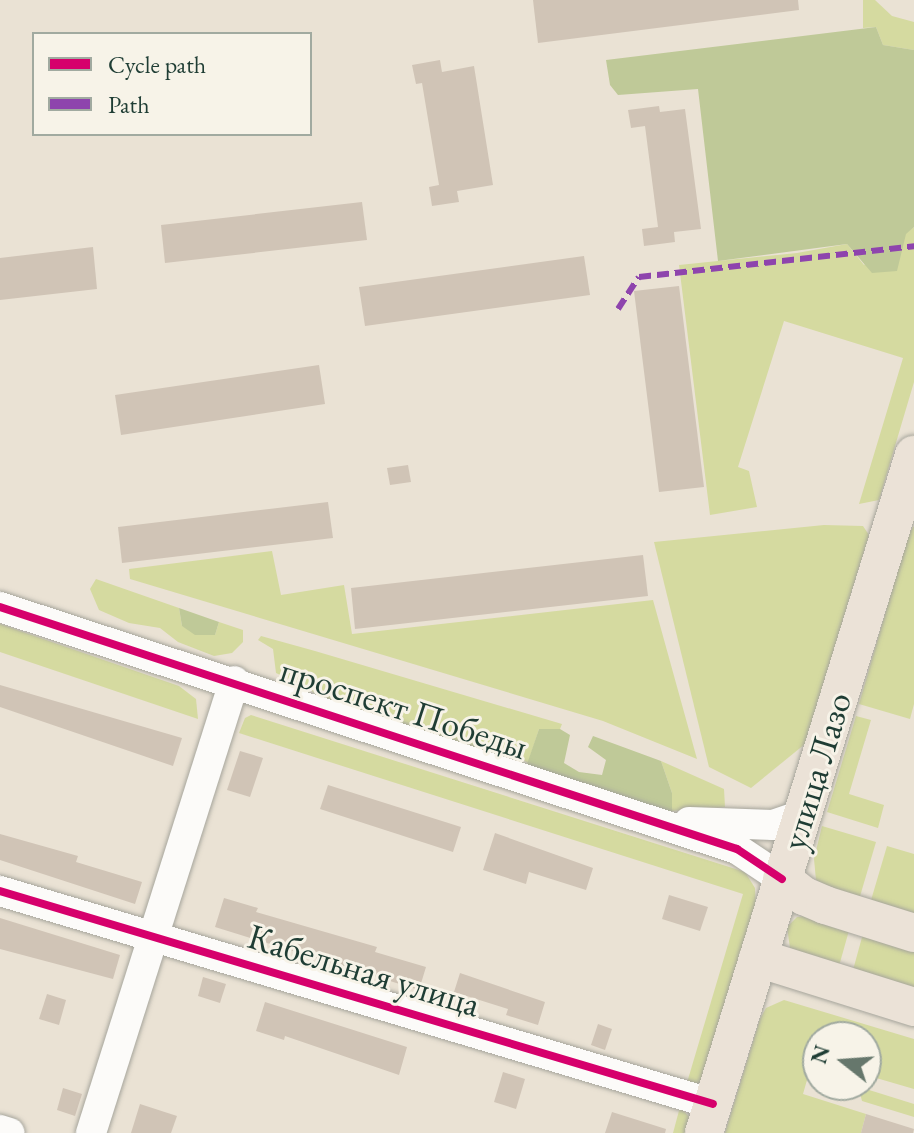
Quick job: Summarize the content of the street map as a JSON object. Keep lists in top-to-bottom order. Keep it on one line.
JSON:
{"streets":{"main road":["проспект Победы","улица Лазо"],"street":["Кабельная улица"]},"crossings":[["проспект Победы","улица Лазо"],["улица Лазо","Кабельная улица"]],"legend":["Cycle path","Path"],"north":"left"}
